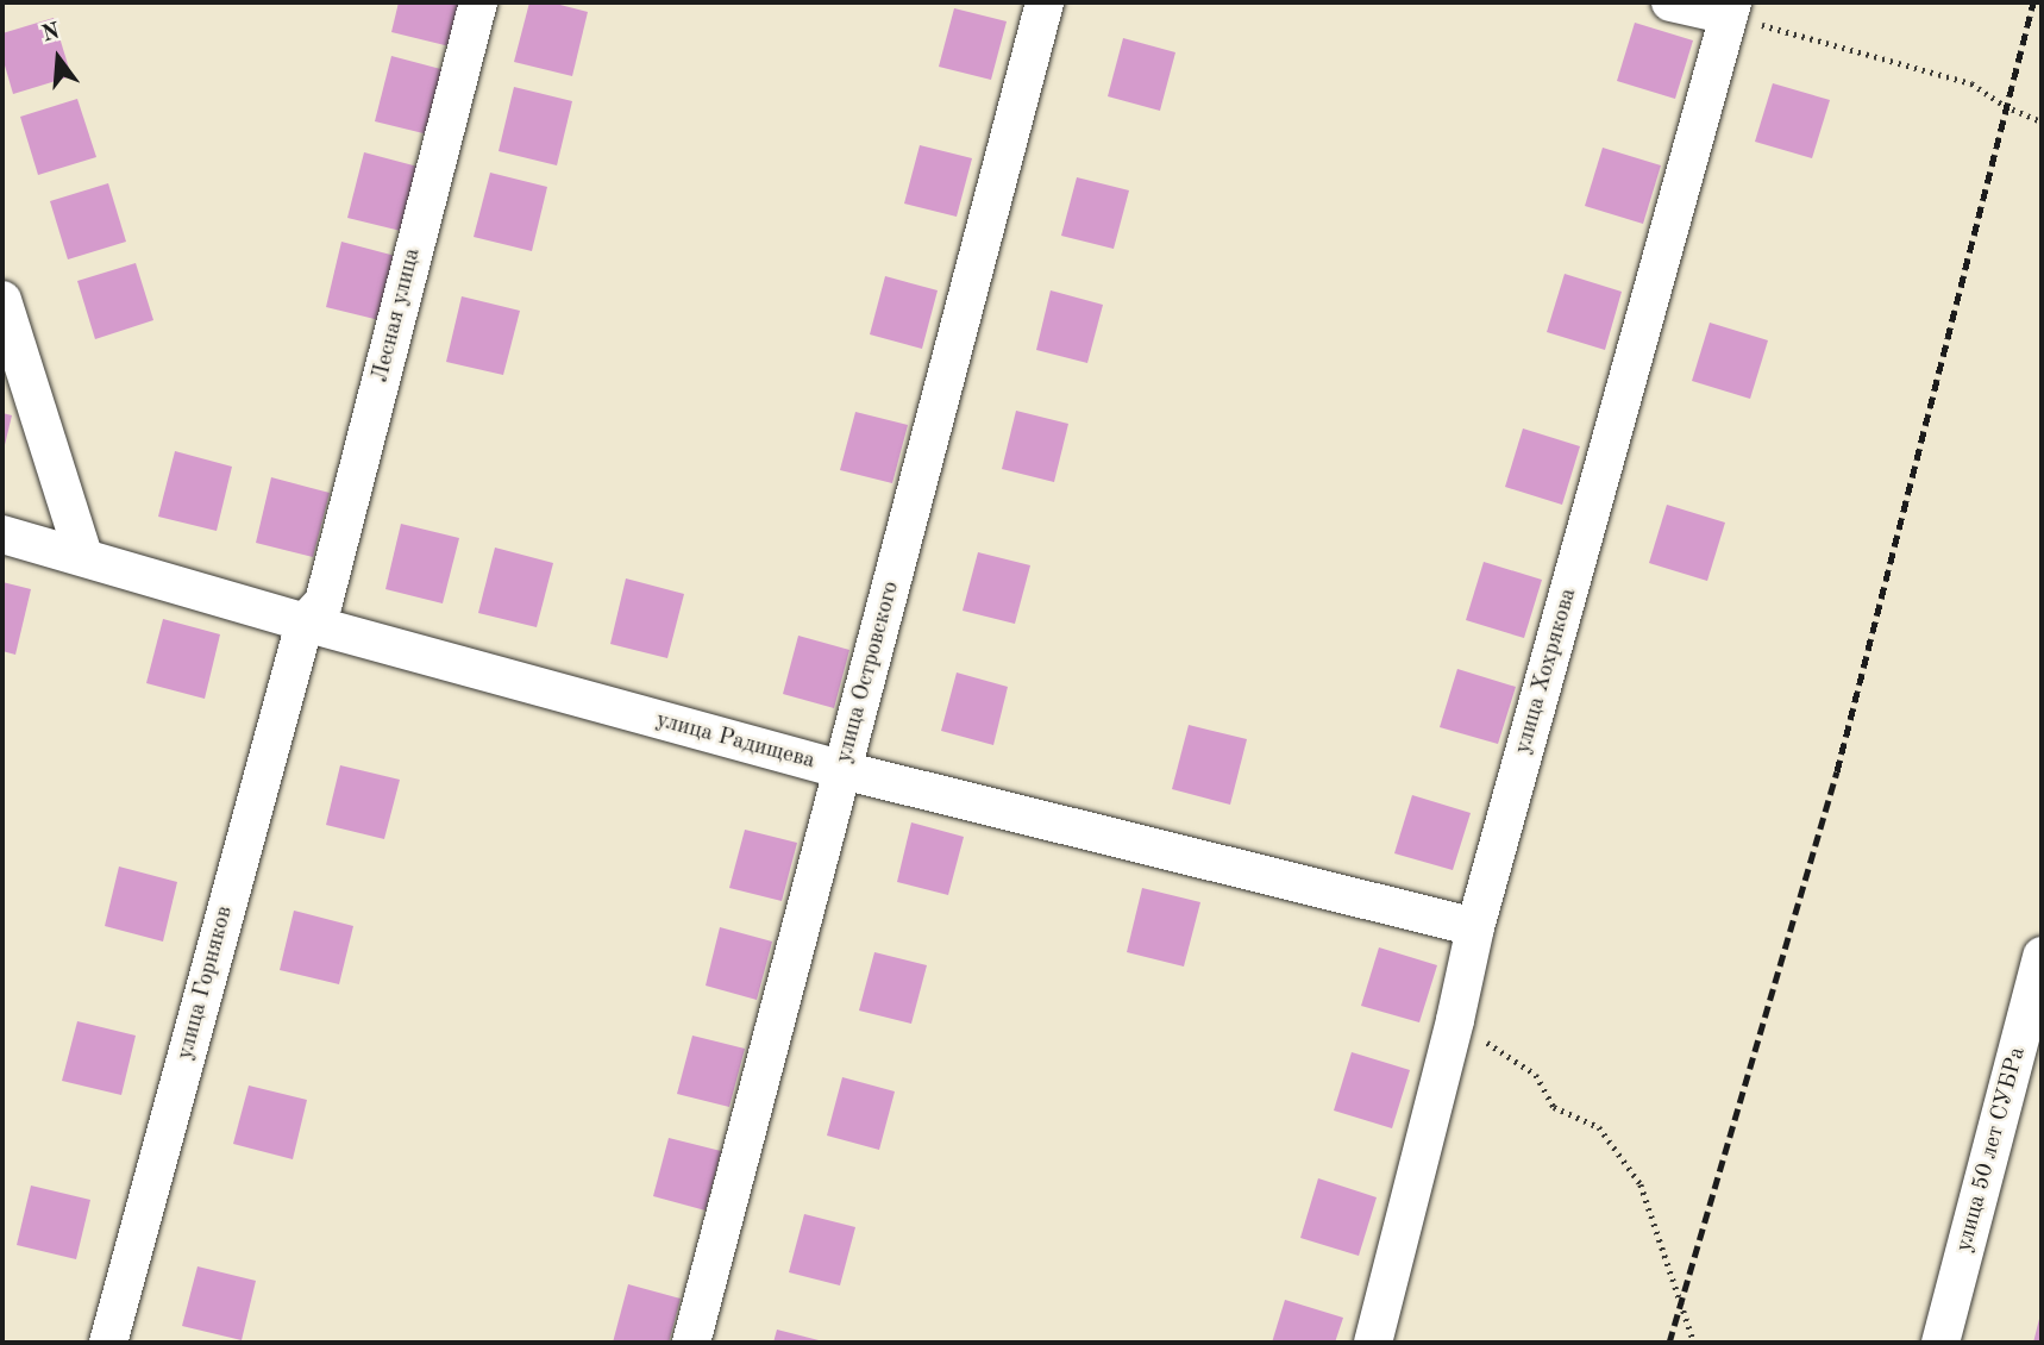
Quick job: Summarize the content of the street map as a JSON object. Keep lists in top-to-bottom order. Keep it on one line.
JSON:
{"streets":{"street":["Лесная улица","улица Хохрякова","улица Островского","улица Радищева","улица Горняков","улица 50 лет СУБРа"]},"crossings":[["Лесная улица","улица Радищева"],["Лесная улица","улица Горняков"],["улица Хохрякова","улица Радищева"],["улица Островского","улица Радищева"],["улица Радищева","улица Горняков"]],"north":"top"}
